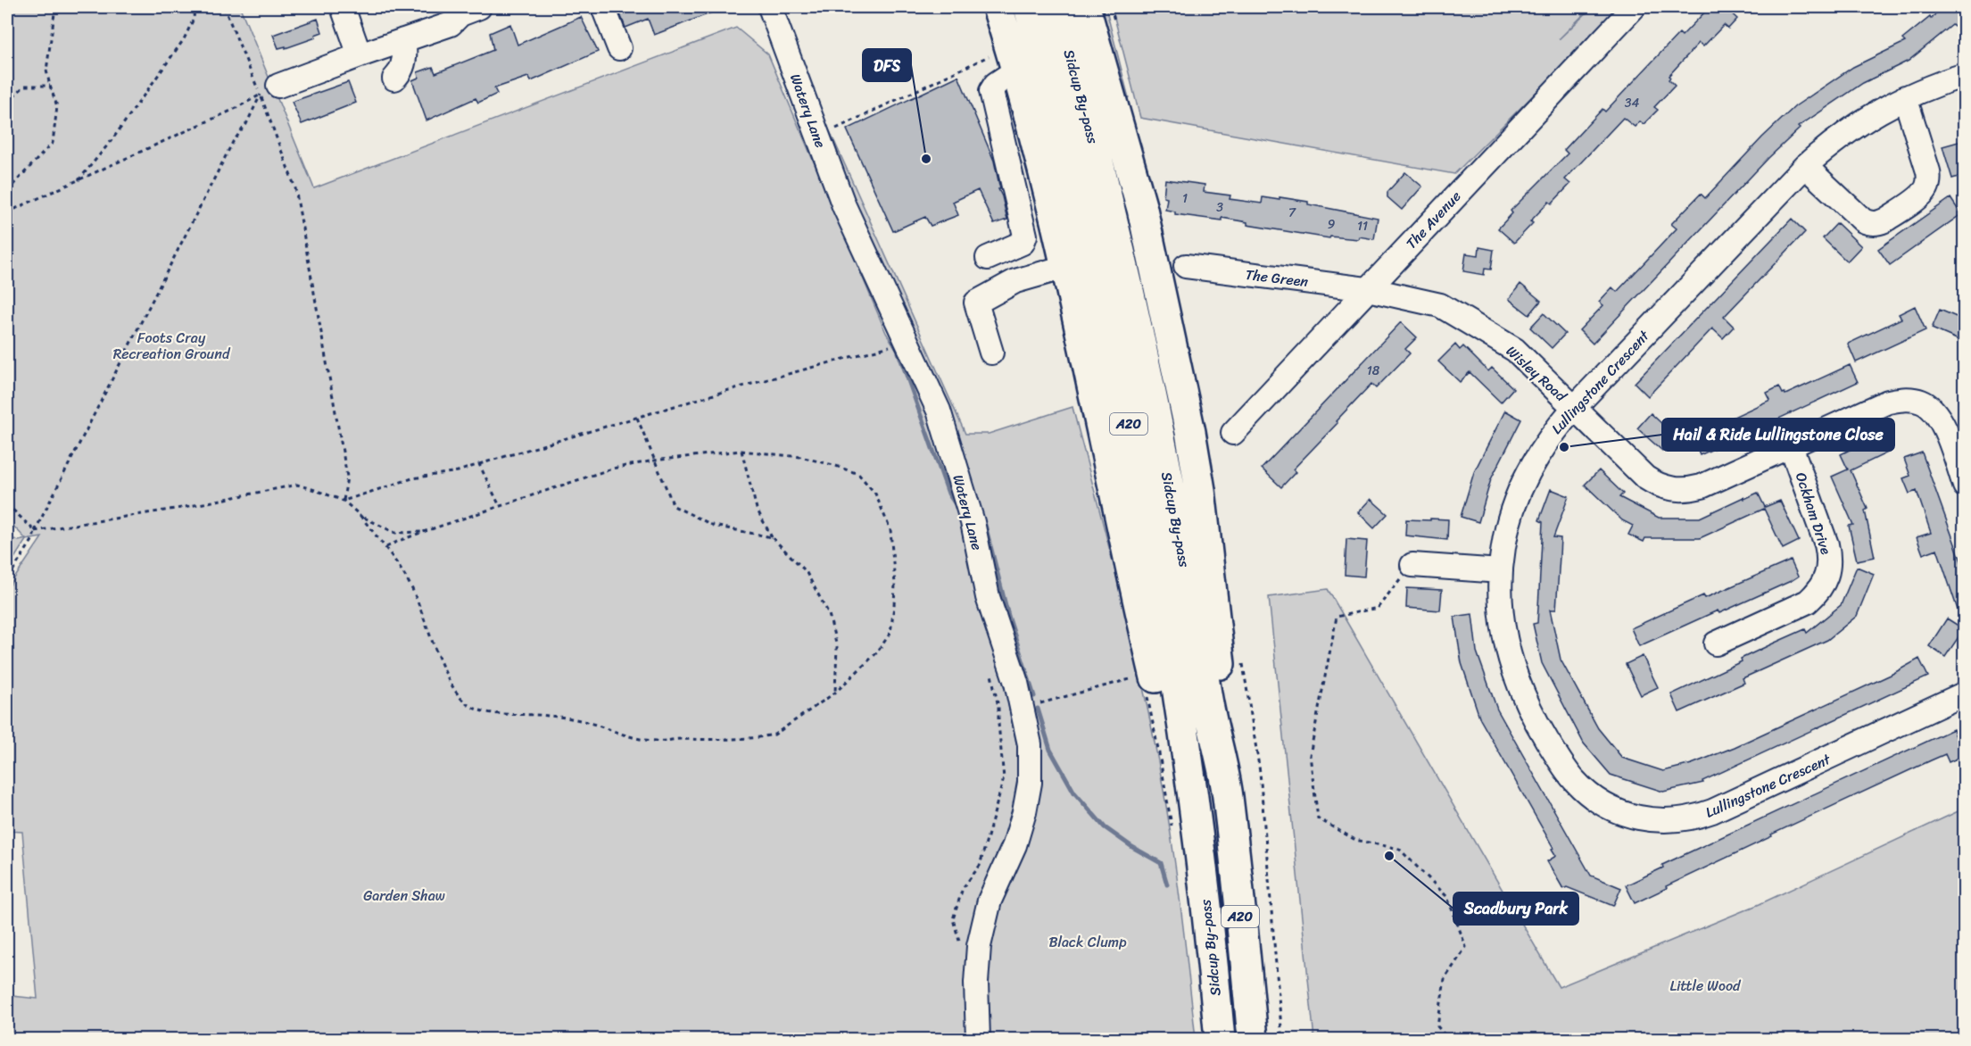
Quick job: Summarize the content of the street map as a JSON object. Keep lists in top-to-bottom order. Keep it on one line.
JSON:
{"streets":{"highway":["Sidcup By-pass","A20"],"street":["Watery Lane","The Avenue","The Green","Wisley Road","Lullingstone Crescent","Ockham Drive"]},"crossings":[["Sidcup By-pass","A20"],["The Avenue","The Green"],["The Avenue","Wisley Road"],["The Green","Wisley Road"],["Wisley Road","Lullingstone Crescent"],["Wisley Road","Ockham Drive"]],"parks":["Foots Cray Recreation Ground","Garden Shaw","Black Clump","Little Wood"],"places":["DFS","Hail & Ride Lullingstone Close","Scadbury Park"],"house_numbers":["34","1","3","7","9","11","18"]}
